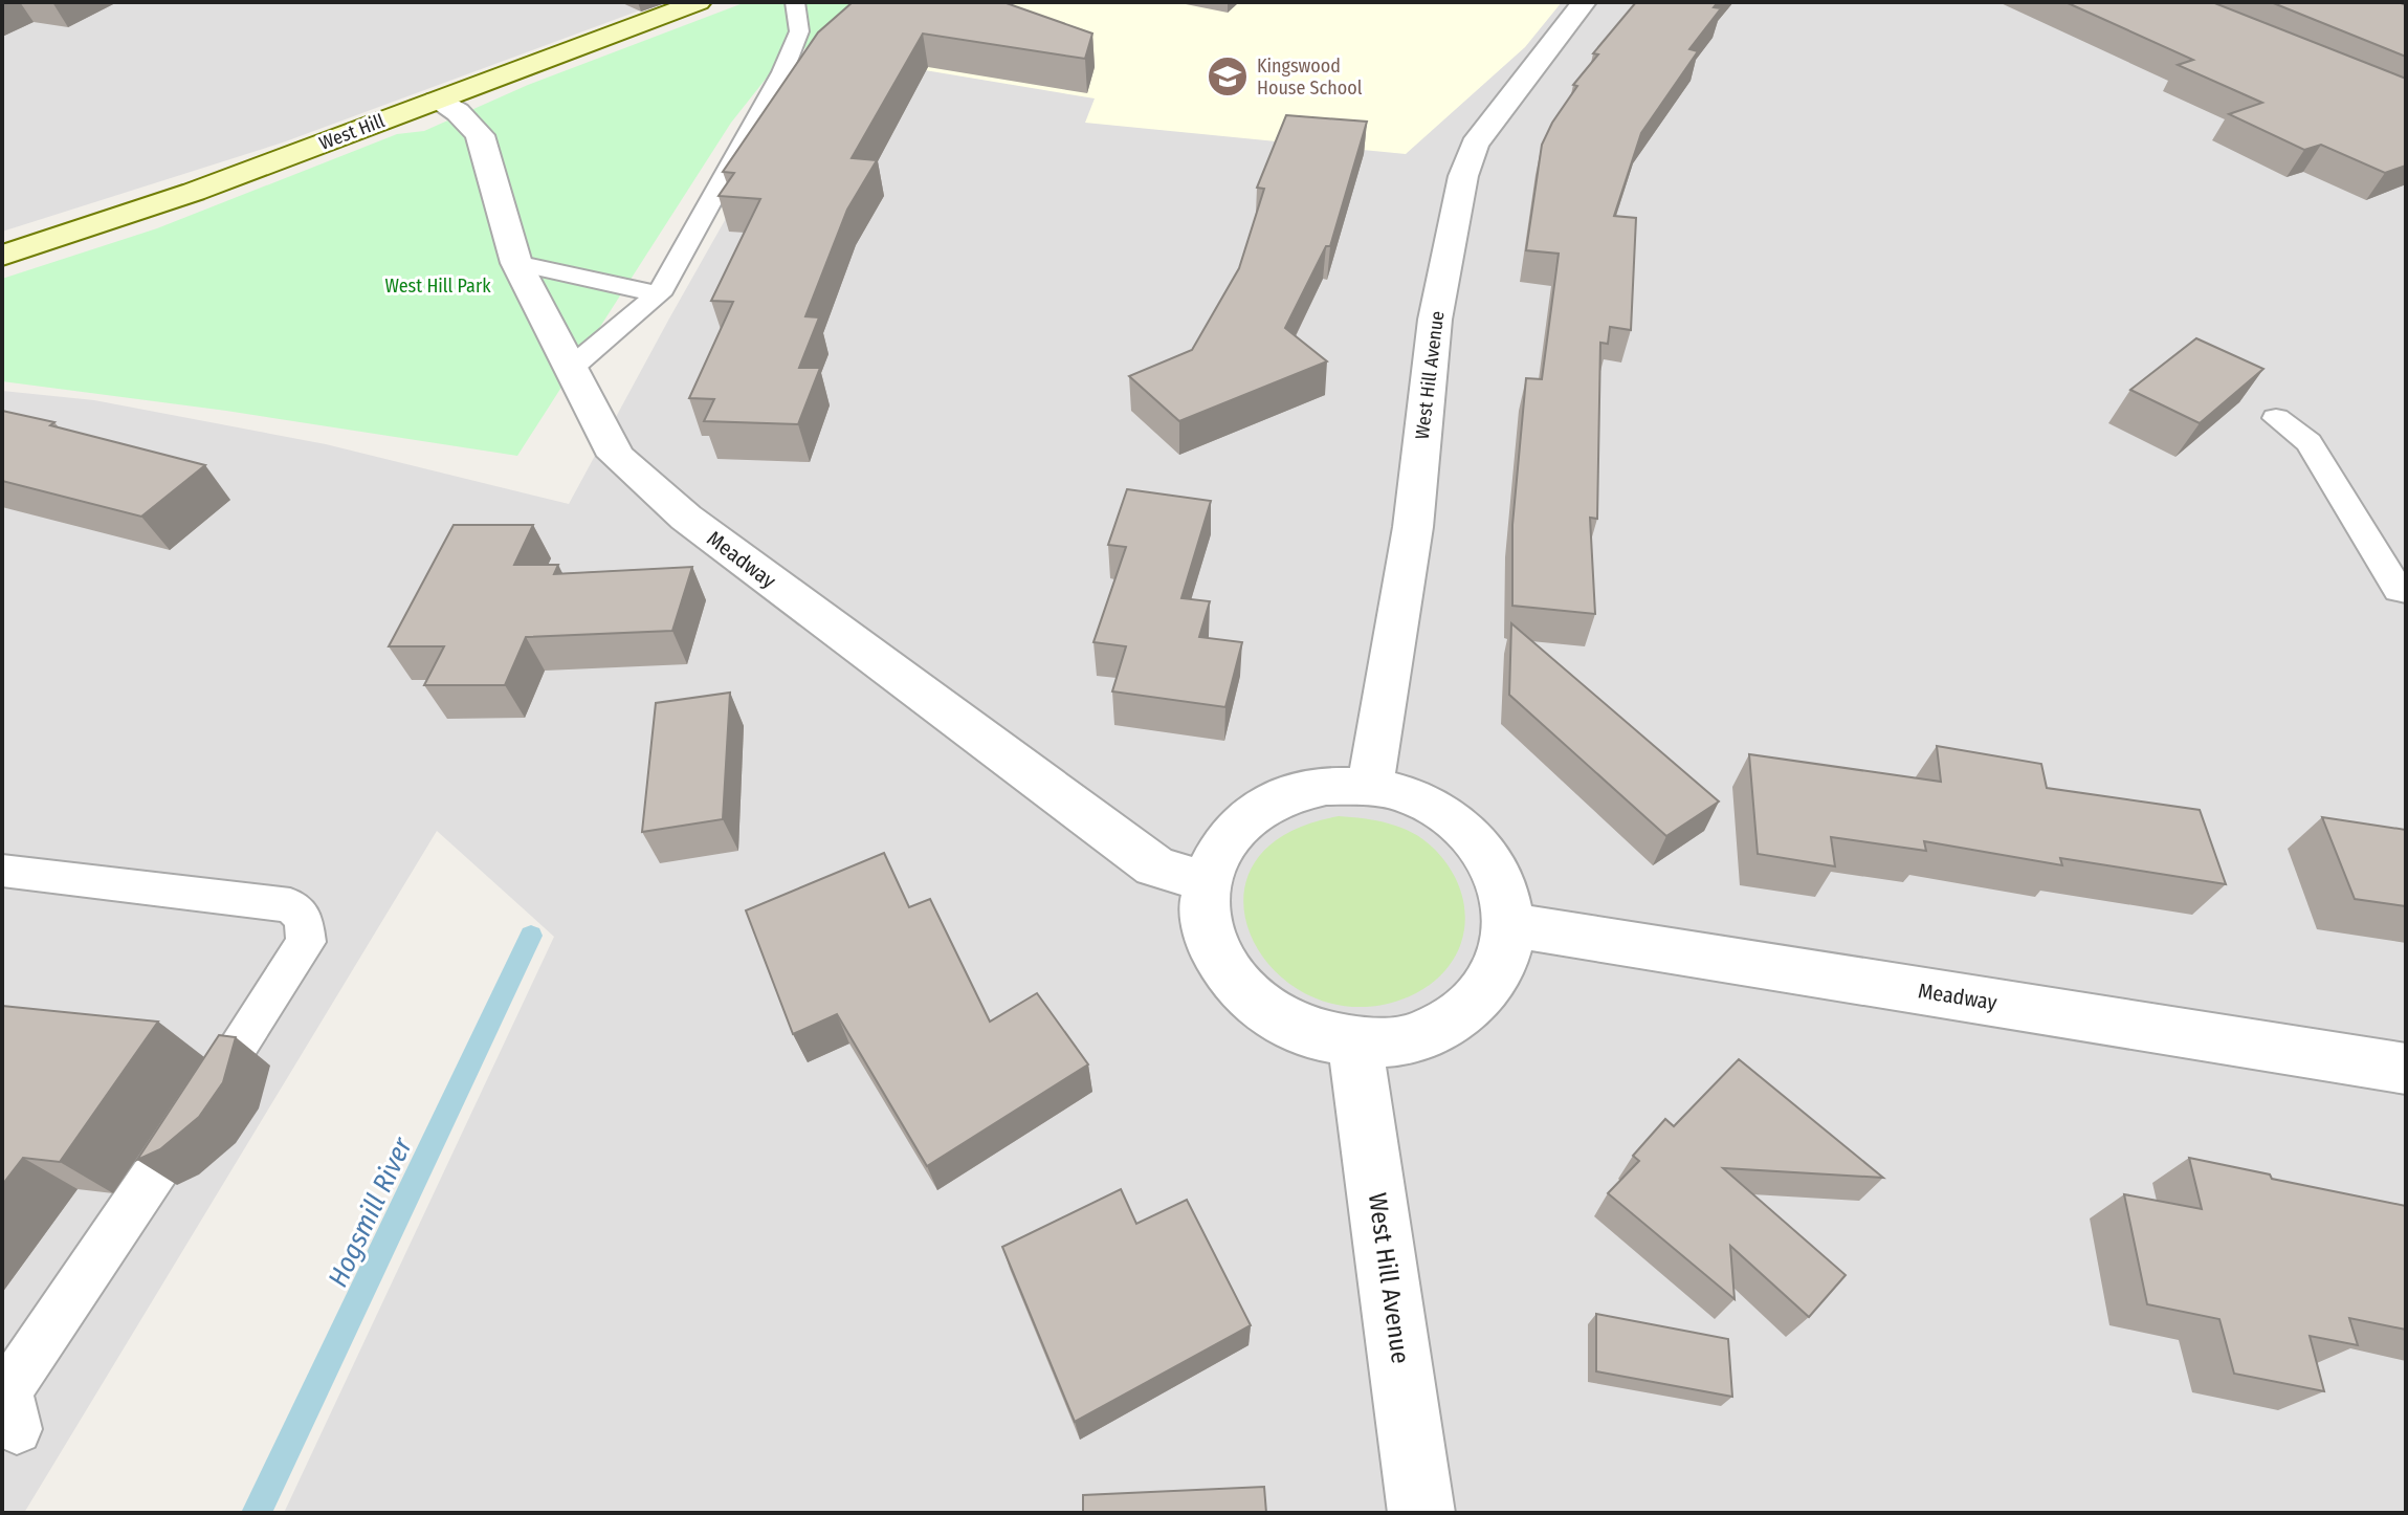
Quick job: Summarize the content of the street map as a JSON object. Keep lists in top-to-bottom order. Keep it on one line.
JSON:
{"streets":{"main road":["West Hill"],"street":["West Hill Avenue","Meadway"]},"crossings":[["West Hill","Meadway"],["West Hill Avenue","Meadway"]],"water":["Hogsmill River"],"parks":["West Hill Park"],"places":{"school or university":["Kingswood House School"]}}
